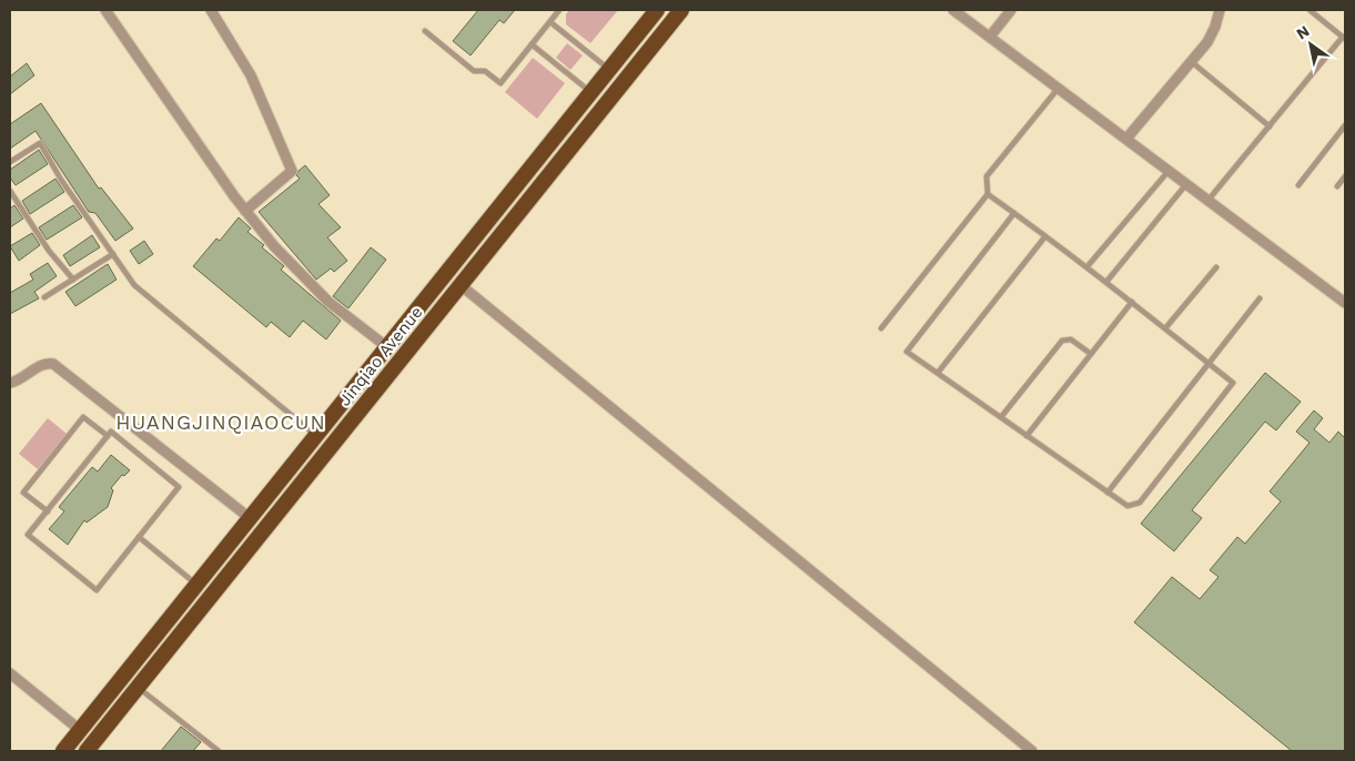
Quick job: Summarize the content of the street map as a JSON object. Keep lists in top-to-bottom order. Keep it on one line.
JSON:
{"streets":{"highway":["Jinqiao Avenue"]},"districts":["HUANGJINQIAOCUN"],"north":"top left"}
